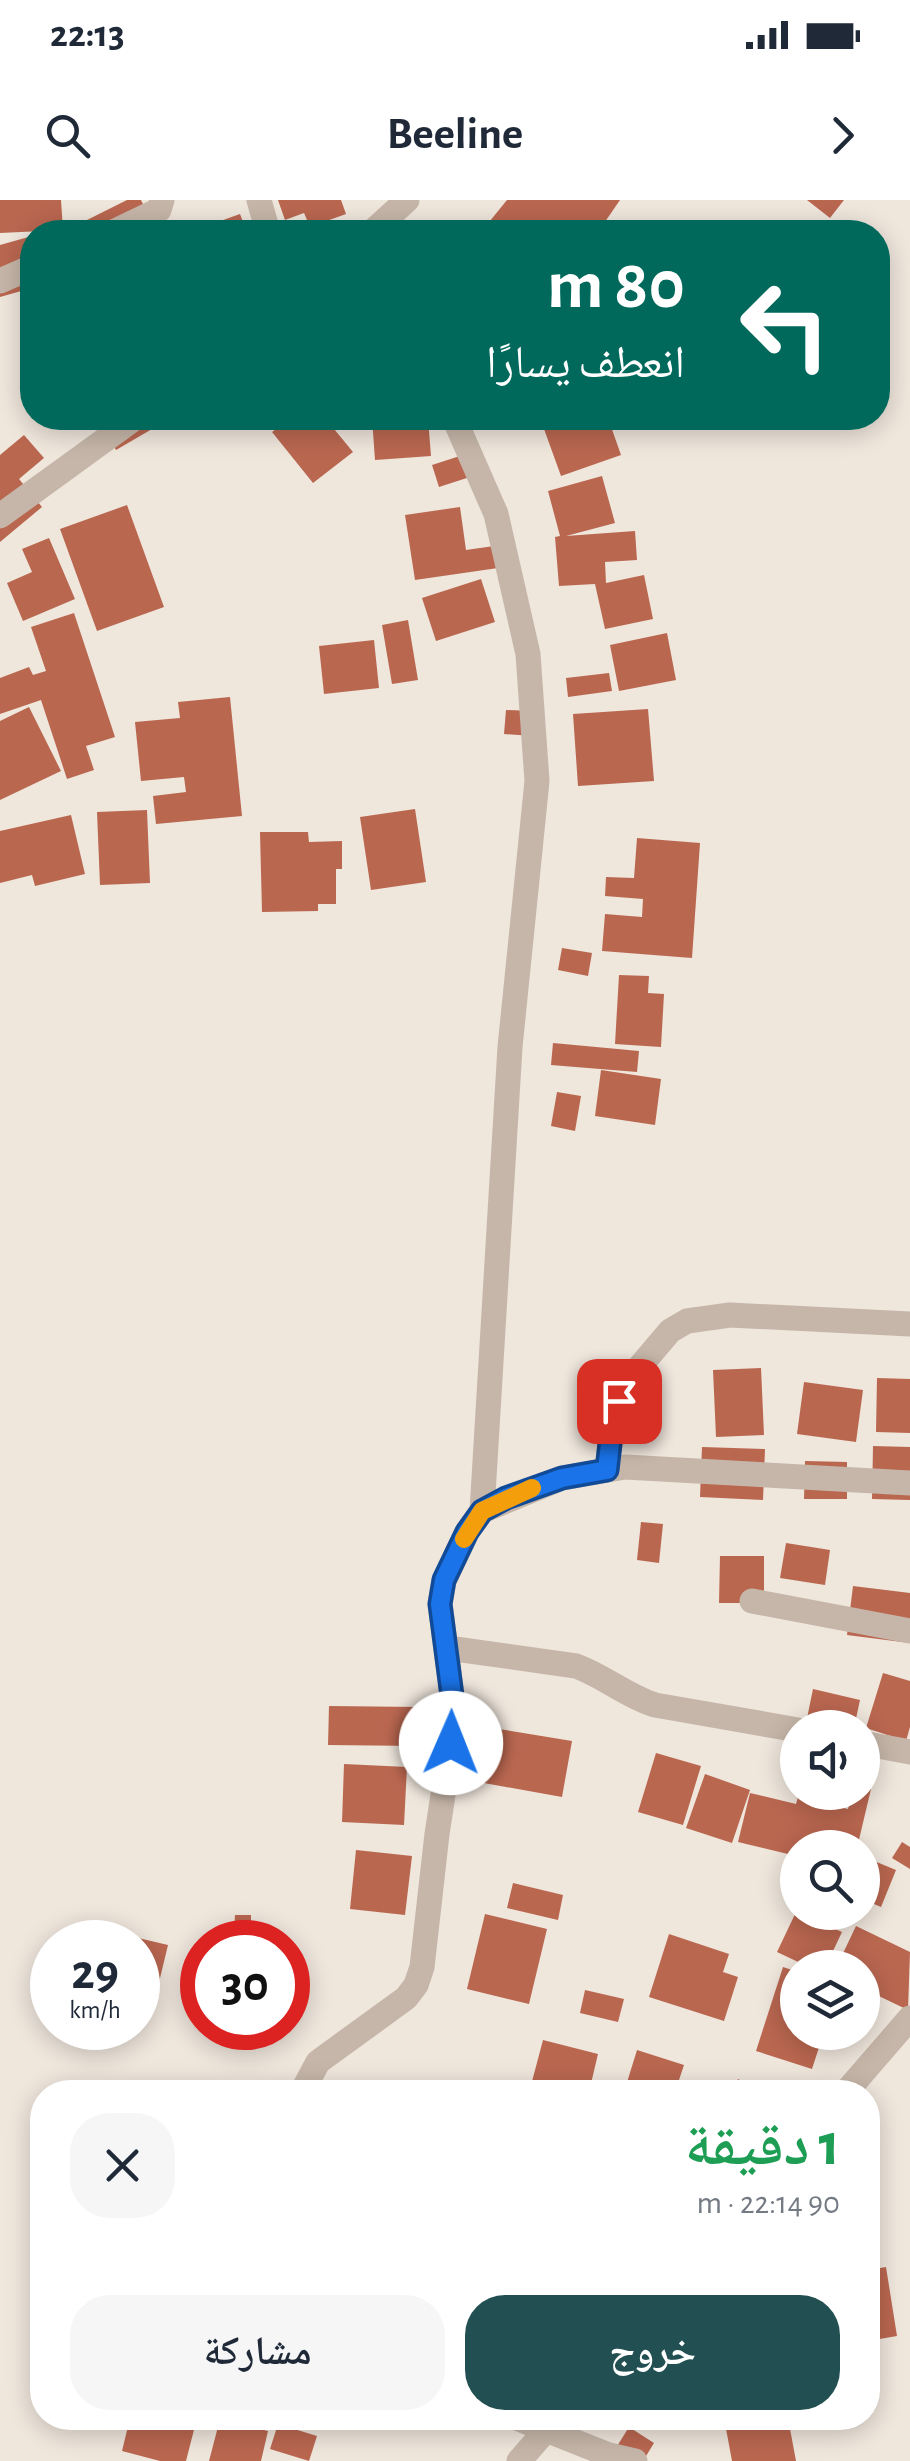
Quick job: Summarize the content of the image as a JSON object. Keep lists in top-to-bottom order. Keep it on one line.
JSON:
{"page":{"status":"22:13","header":"Beeline","turn":["80 m","انعطف يسارًا"],"speed":"29 km/h","limit":"30","heading":["1 دقيقة","90 m · 22:14"],"buttons":["خروج","مشاركة"]}}
